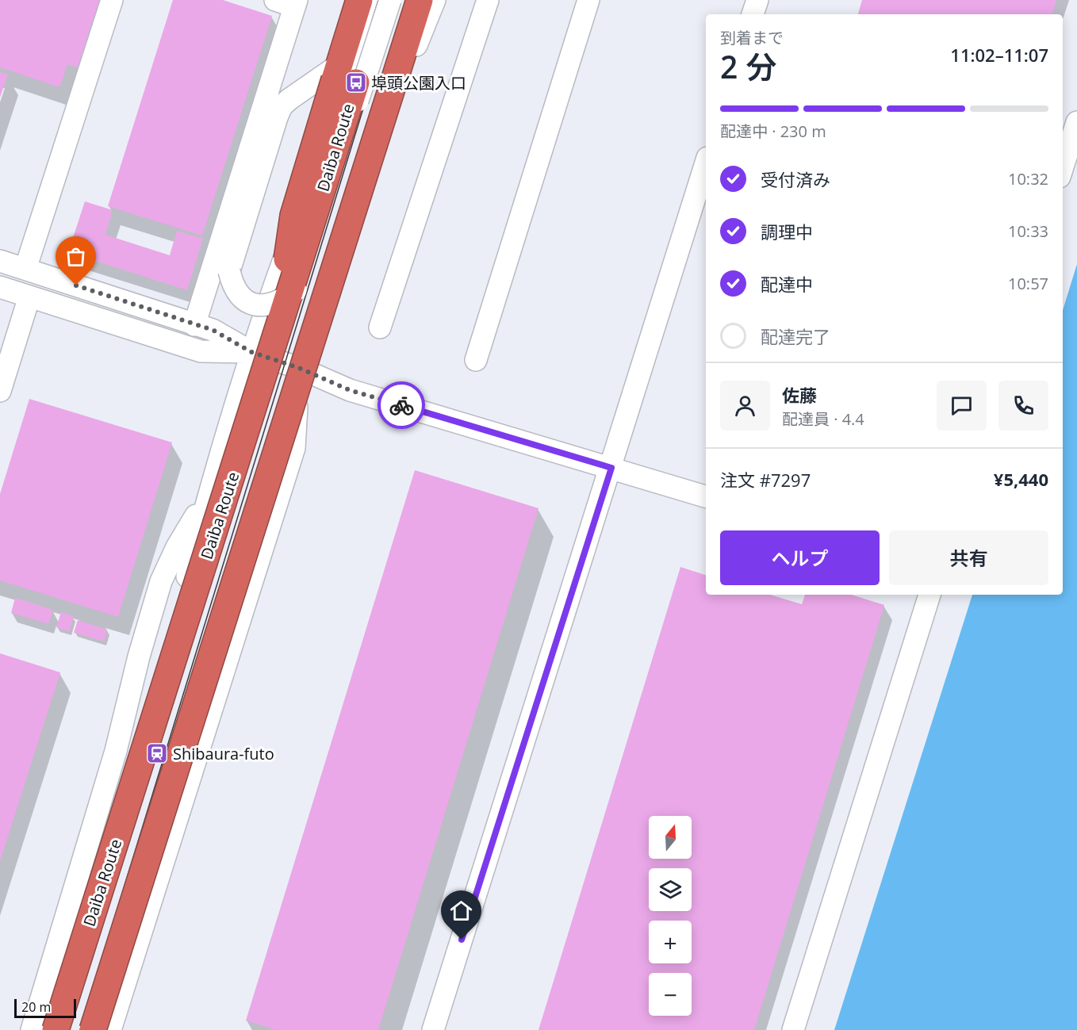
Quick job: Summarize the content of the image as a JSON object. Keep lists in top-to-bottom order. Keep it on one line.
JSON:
{"streets":{"highway":["Daiba Route"]},"places":{"bus stop":["埠頭公園入口"],"station":["Shibaura-futo"]},"scale_bar":"20 m","north":"top","page":{"heading":["2 分","到着まで","11:02–11:07"],"panel":["佐藤","配達員 · 4.4","注文 #7297","¥5,440"],"bar":"配達中 · 230 m","list":[["受付済み","10:32"],["調理中","10:33"],["配達中","10:57"],"配達完了"],"buttons":["ヘルプ","共有"],"map_buttons":["+","−"],"scale":"20 m"}}
